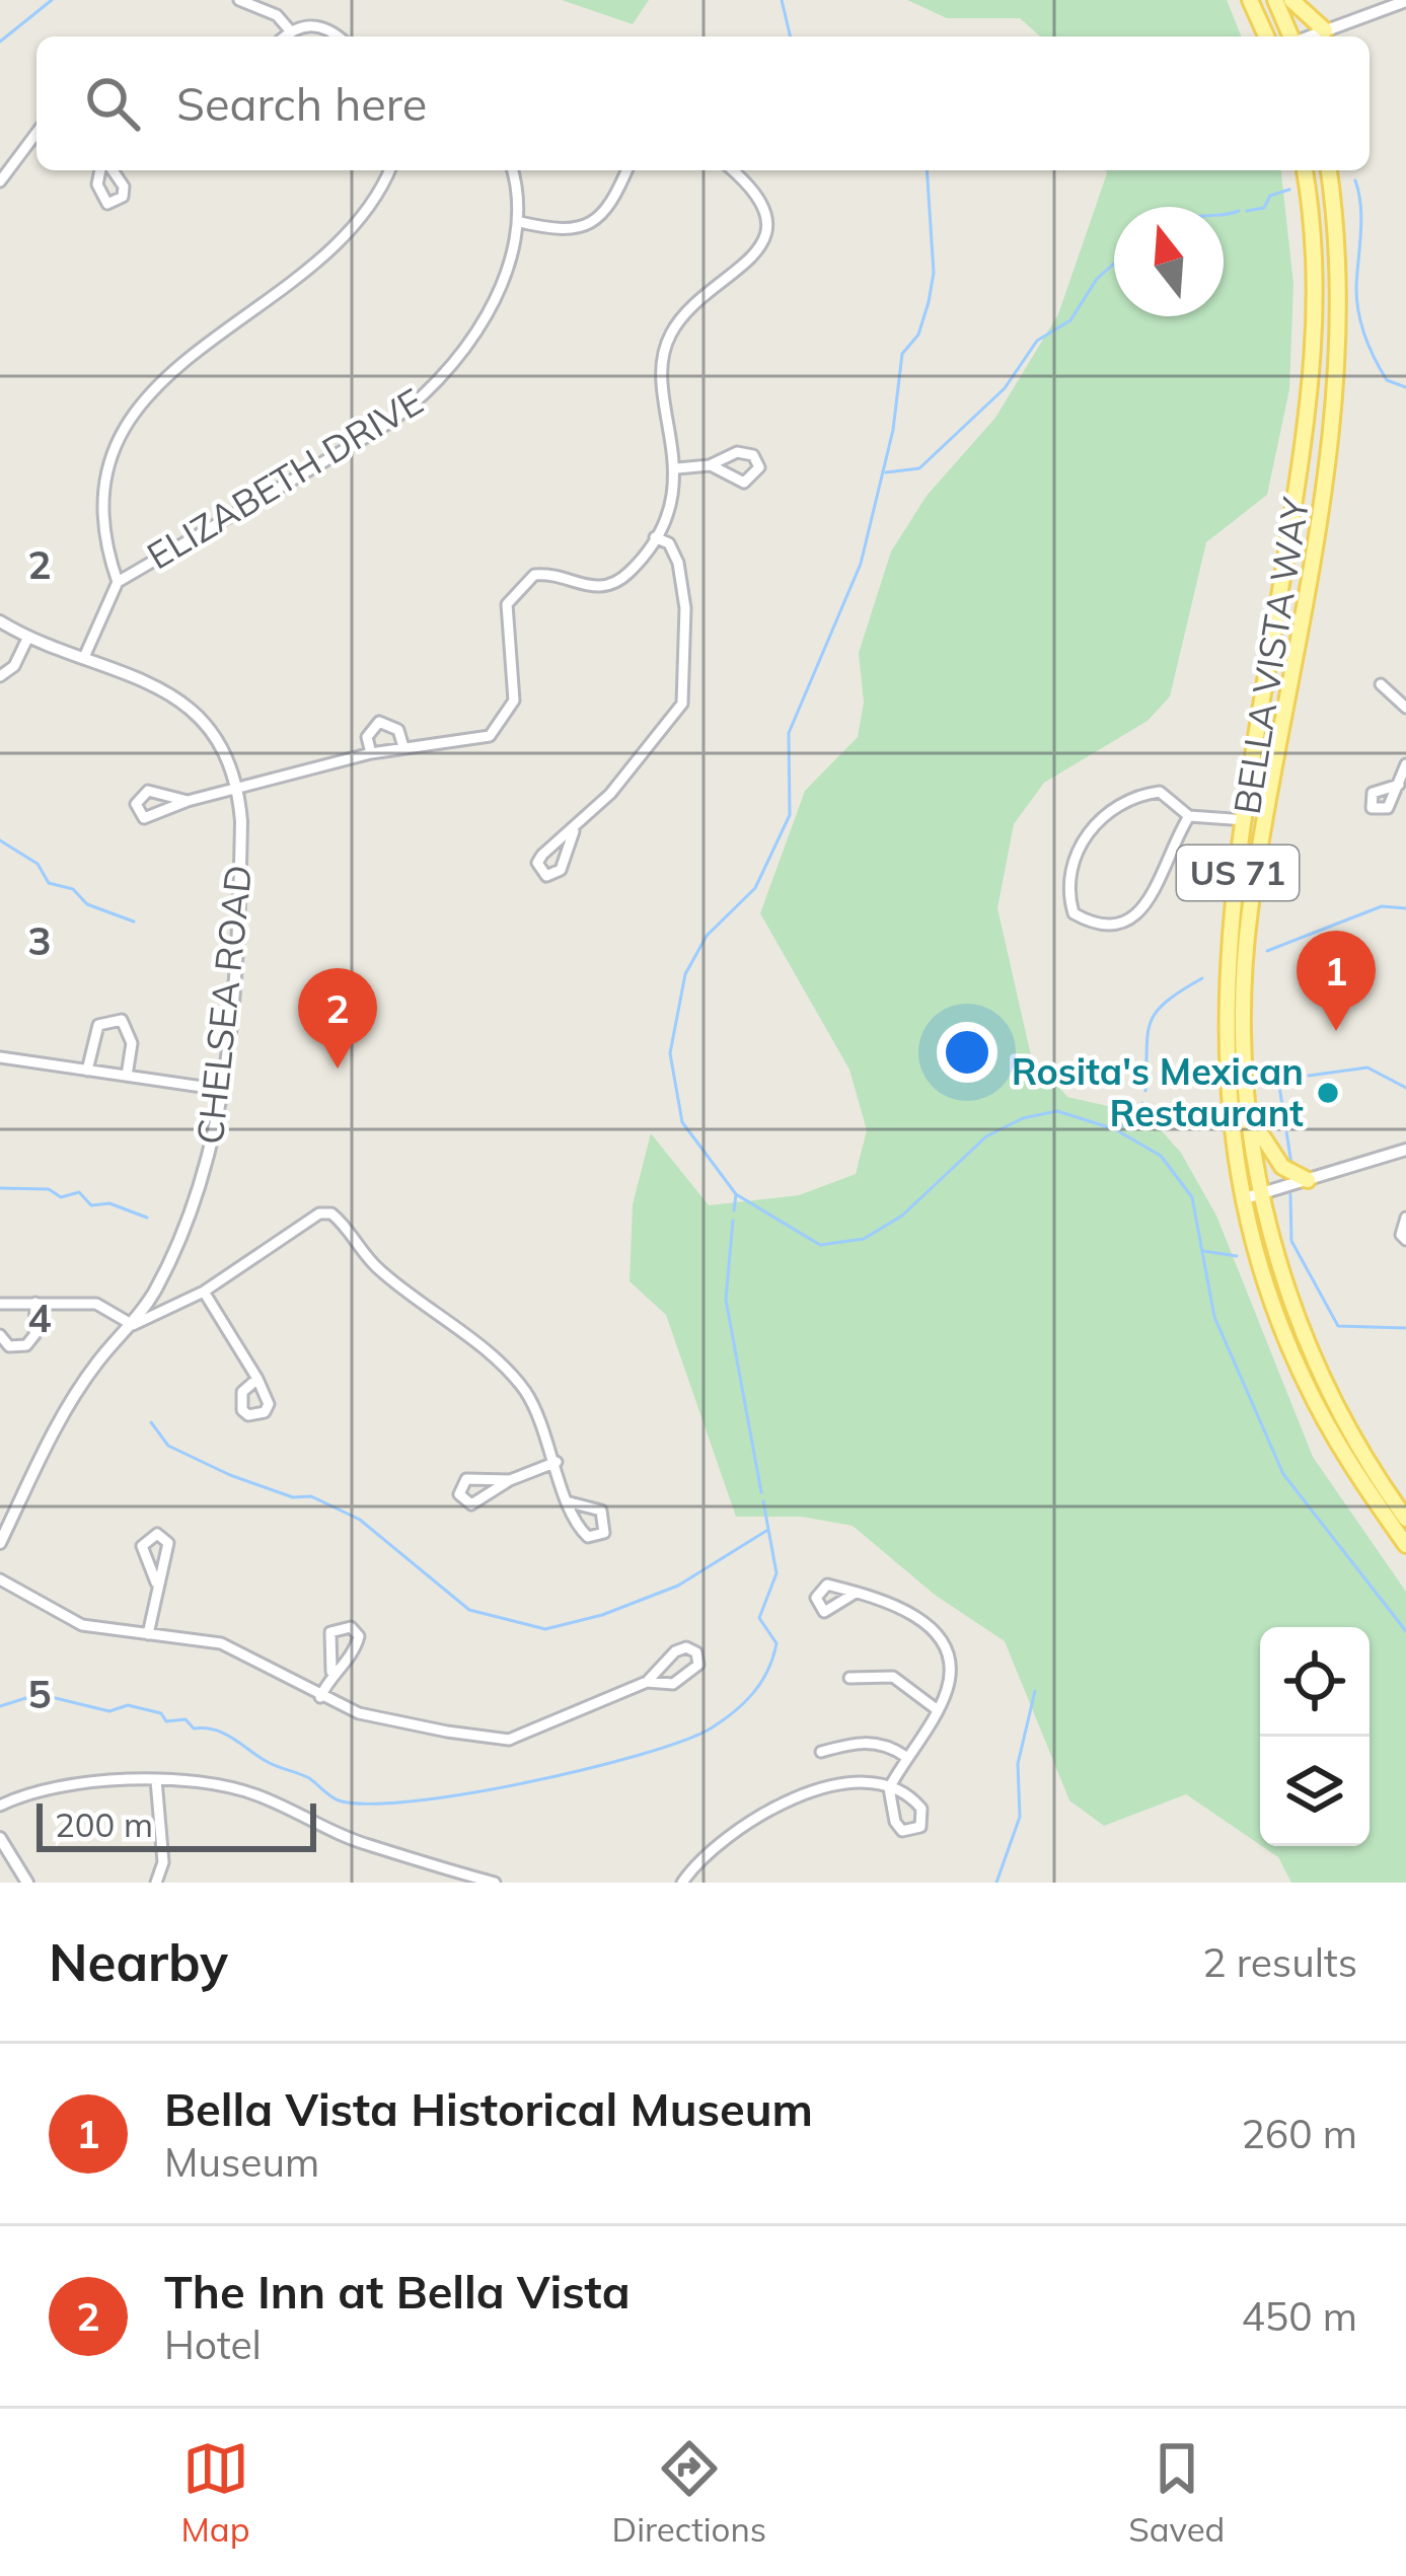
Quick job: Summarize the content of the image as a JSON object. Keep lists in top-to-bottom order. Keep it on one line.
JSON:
{"streets":{"main road":["BELLA VISTA WAY","US 71"],"street":["ELIZABETH DRIVE","CHELSEA ROAD"]},"crossings":[["ELIZABETH DRIVE","CHELSEA ROAD"]],"places":["Rosita's Mexican Restaurant"],"scale_bar":"200 m","north":"top","page":{"search":"Search here","pins":["1","2"],"scale":"200 m","heading":["Nearby","2 results"],"list":[{"mark":"1","name":"Bella Vista Historical Museum","note":"Museum","value":"260 m"},{"mark":"2","name":"The Inn at Bella Vista","note":"Hotel","value":"450 m"}],"nav":["Map","Directions","Saved"]},"grid":{"rows":["2","3","4","5"]}}
